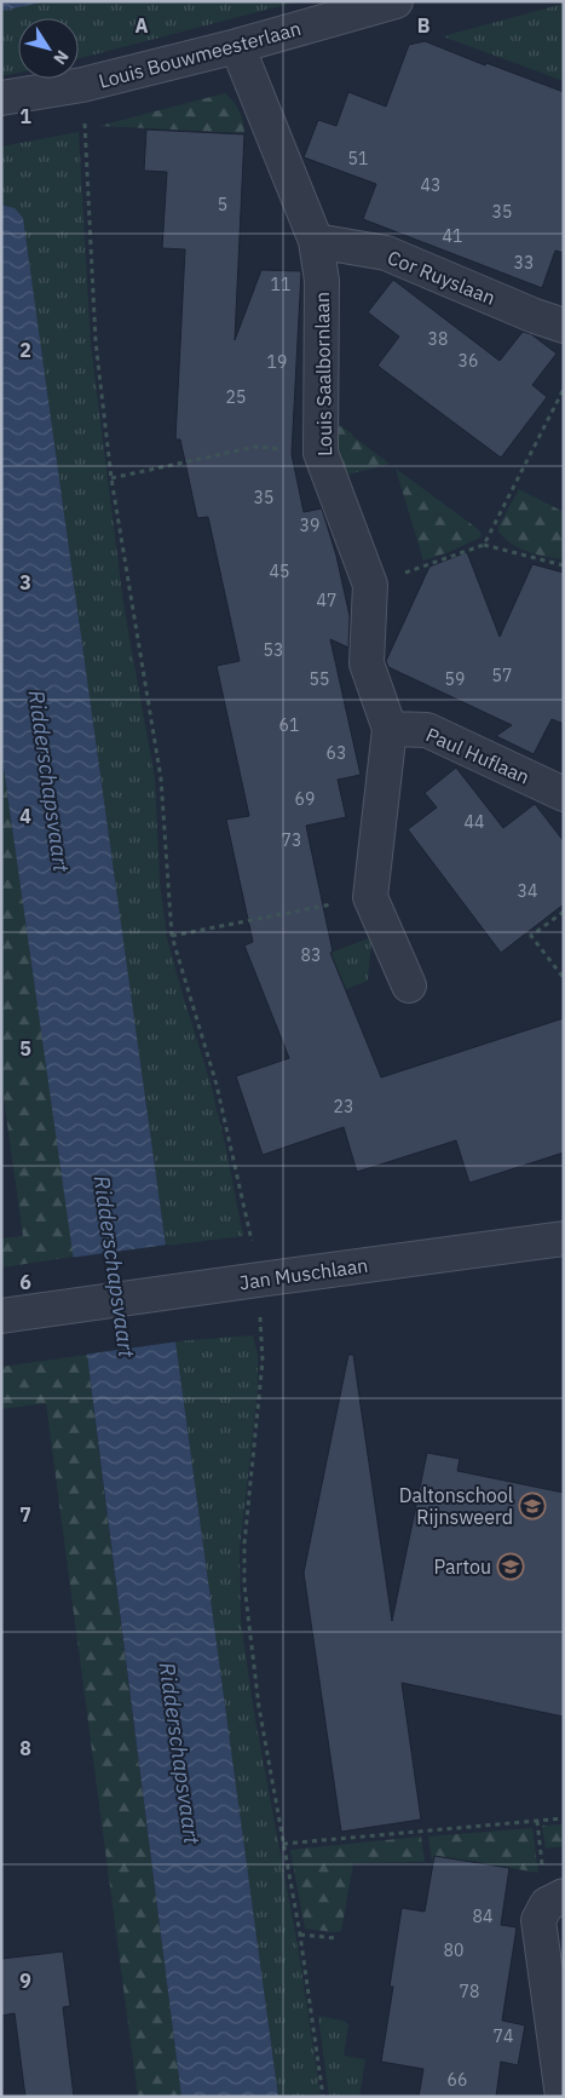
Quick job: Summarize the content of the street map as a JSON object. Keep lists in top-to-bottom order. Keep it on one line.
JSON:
{"streets":{"street":["Louis Bouwmeesterlaan","Cor Ruyslaan","Louis Saalbornlaan","Paul Huflaan","Jan Muschlaan"]},"crossings":[["Louis Bouwmeesterlaan","Louis Saalbornlaan"],["Cor Ruyslaan","Louis Saalbornlaan"],["Louis Saalbornlaan","Paul Huflaan"]],"water":["Ridderschapsvaart"],"places":{"school or university":["Daltonschool Rijnsweerd","Partou"]},"house_numbers":["51","43","5","35","41","33","11","38","36","19","25","35","39","45","47","53","57","55","59","61","63","69","44","73","34","83","23","84","80","78","74","66"],"north":"bottom right","grid":{"columns":["A","B"],"rows":["1","2","3","4","5","6","7","8","9"]}}
